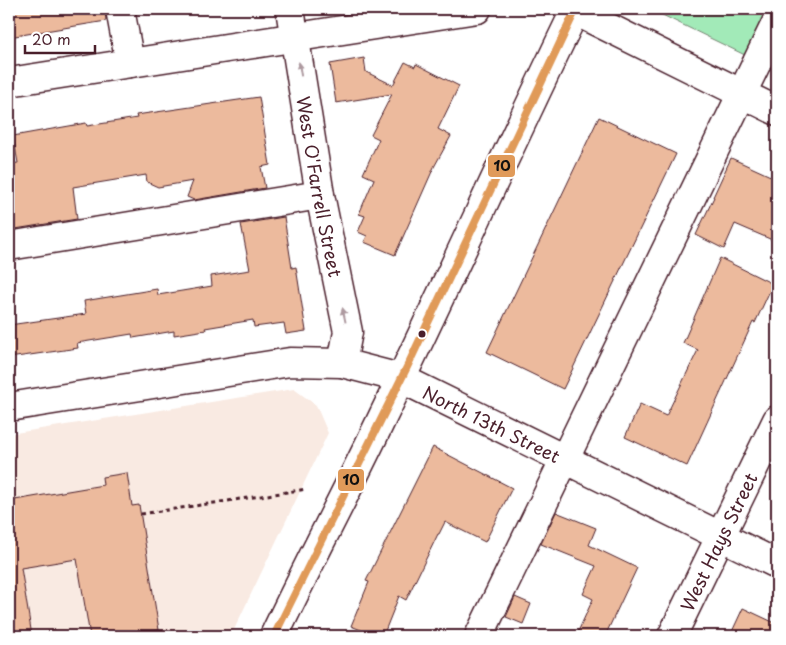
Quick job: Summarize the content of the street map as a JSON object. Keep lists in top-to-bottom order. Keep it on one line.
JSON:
{"streets":{"street":["West O'Farrell Street","North 13th Street","West Hays Street"]},"crossings":[["West O'Farrell Street","North 13th Street"],["North 13th Street","West Hays Street"]],"one_way":["West O'Farrell Street"],"lines":["transit line 10"],"scale_bar":"20 m"}
